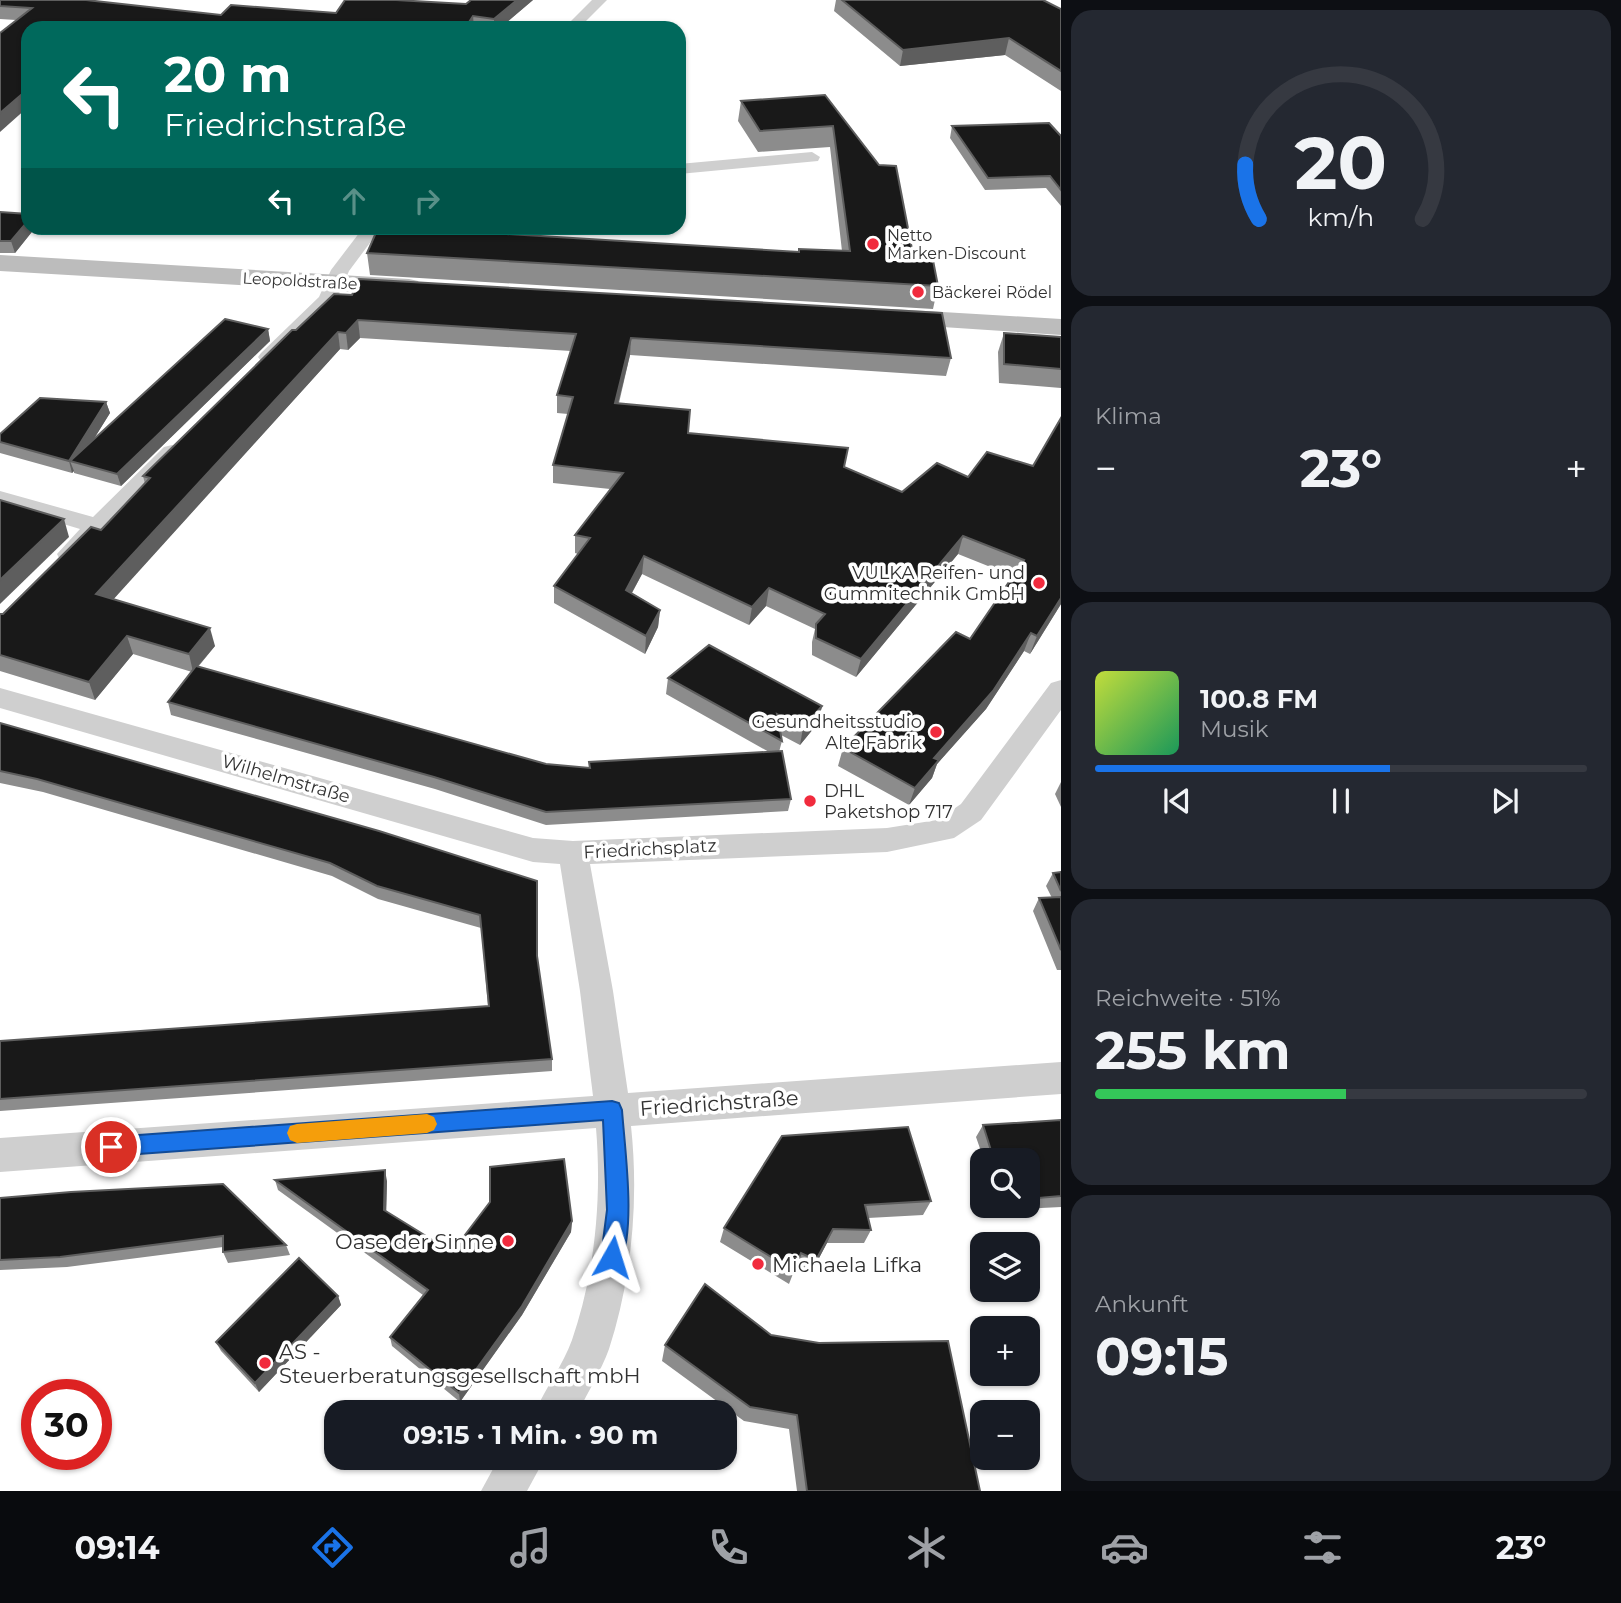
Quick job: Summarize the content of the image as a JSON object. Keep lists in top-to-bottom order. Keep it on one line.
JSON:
{"streets":{"main road":["Leopoldstraße"],"street":["Wilhelmstraße","Friedrichsplatz","Friedrichstraße"]},"crossings":[["Wilhelmstraße","Friedrichsplatz"],["Friedrichsplatz","Friedrichstraße"]],"places":["Netto Marken-Discount","Bäckerei Rödel","VULKA Reifen- und Gummitechnik GmbH","Gesundheitsstudio Alte Fabrik","DHL Paketshop 717","Oase der Sinne","Michaela Lifka","AS - Steuerberatungsgesellschaft mbH"],"page":{"turn":["20 m","Friedrichstraße"],"tile":["Klima",["Reichweite · 51%","255 km"],["Ankunft","09:15"]],"heat":["−","23°","+"],"song":["100.8 FM","Musik"],"map_buttons":["+","−"],"limit":"30","trip":"09:15 · 1 Min. · 90 m","tabs":["09:14","23°"],"gauge":["20","km/h"]}}
